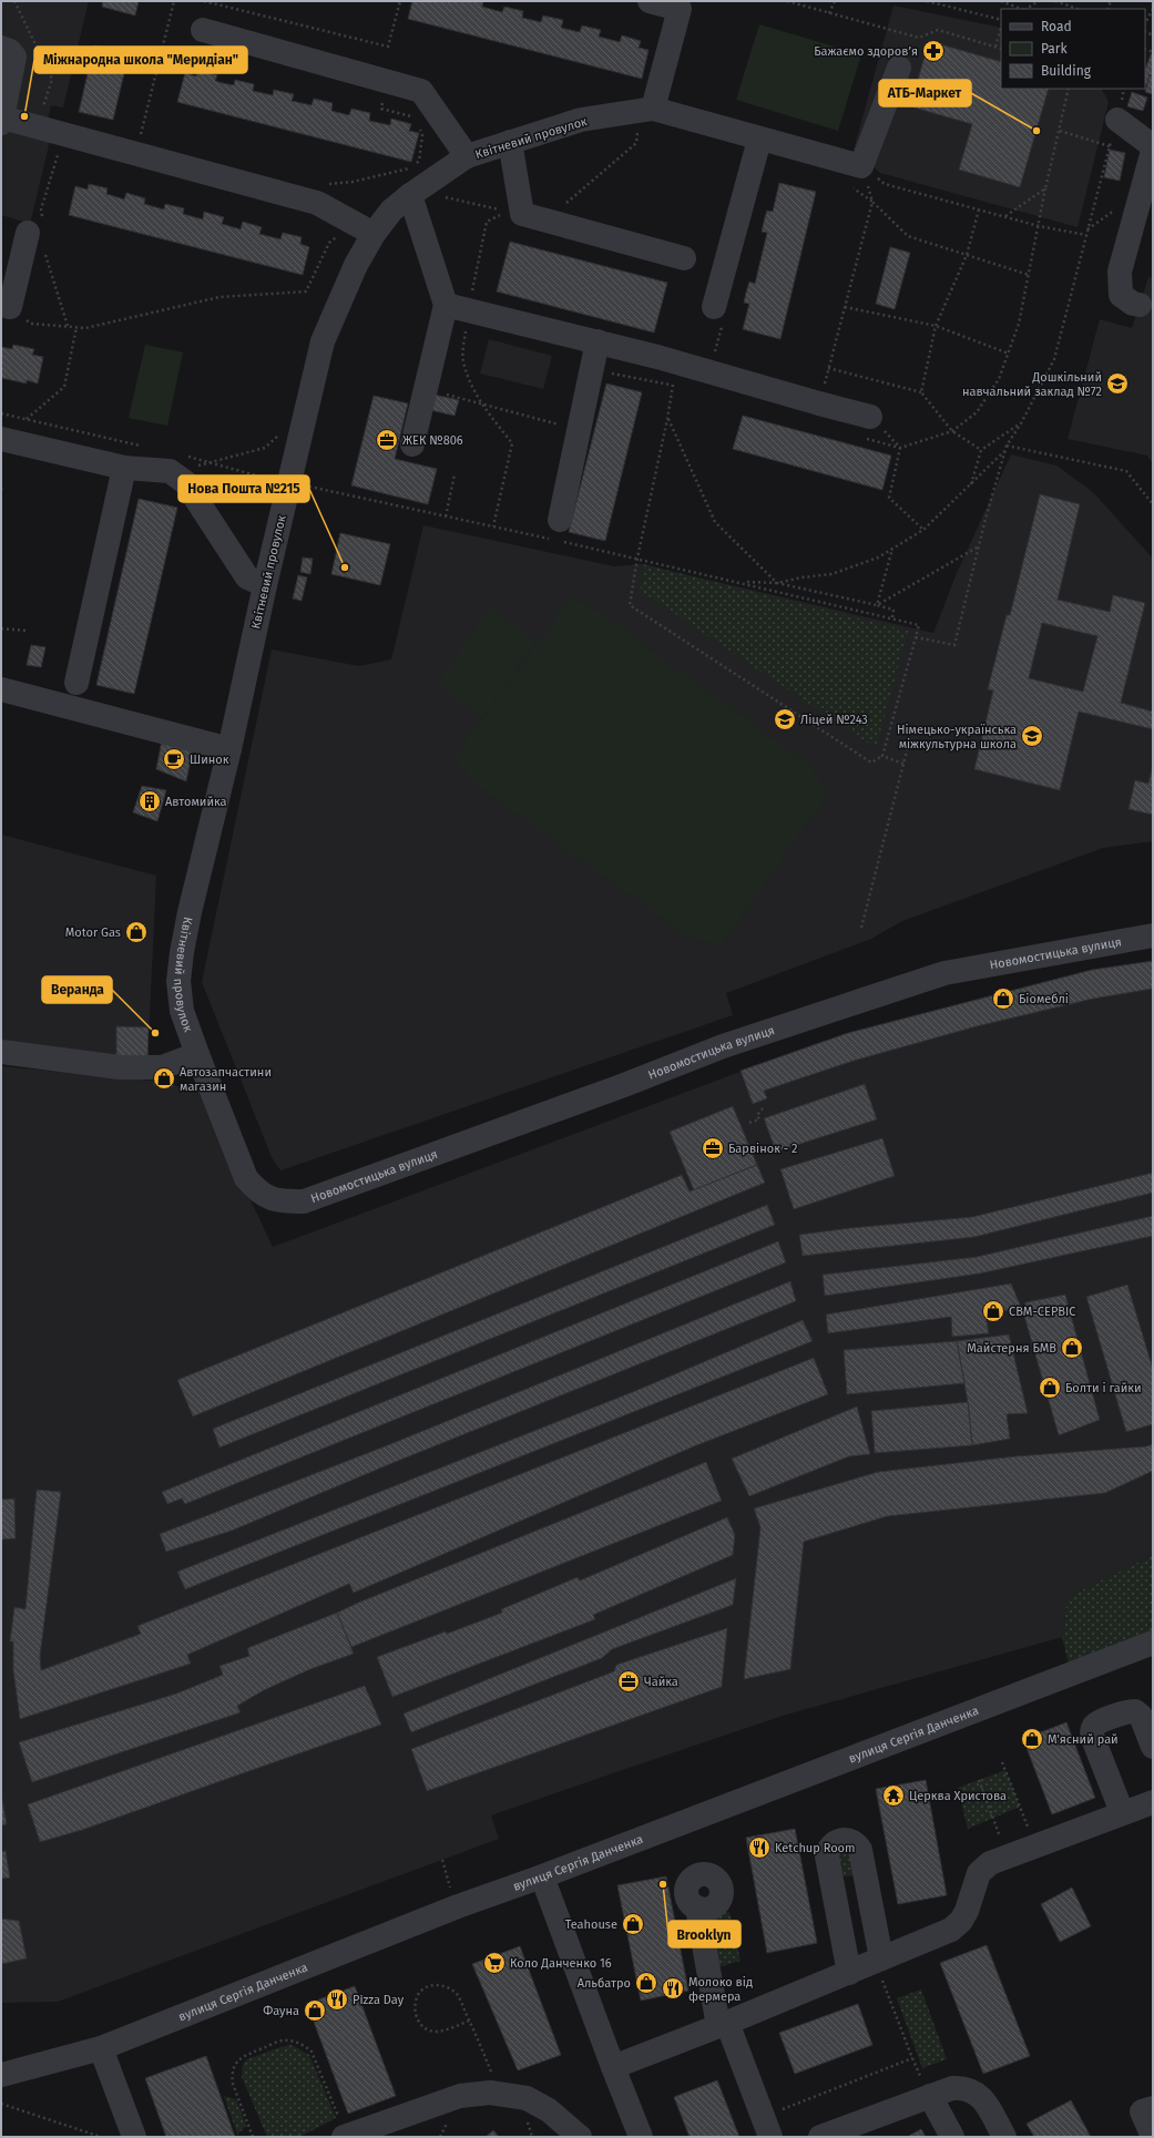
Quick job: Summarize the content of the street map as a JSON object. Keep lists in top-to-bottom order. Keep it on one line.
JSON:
{"streets":{"street":["Квітневий провулок","Новомостицька вулиця","вулиця Сергія Данченка"]},"crossings":[["Квітневий провулок","Новомостицька вулиця"]],"places":{"pharmacy":["Бажаємо здоровʼя"],"other":["Міжнародна школа \"Меридіан\"","АТБ-Маркет","Нова Пошта №215","Веранда","Brooklyn"],"school or university":["Дошкільний навчальний заклад №72","Ліцей №243","Німецько-українська міжкультурна школа"],"office":["ЖЕК №806","Барвінок - 2","Чайка"],"cafe":["Шинок"],"building":["Автомийка"],"shop":["Motor Gas","Біомеблі","Автозапчастини магазин","СВМ-СЕРВІС","Майстерня БМВ","Болти і гайки","М'ясний рай","Teahouse","Альбатро","Фауна"],"temple":["Церква Христова"],"restaurant":["Ketchup Room","Молоко від фермера","Pizza Day"],"supermarket":["Коло Данченко 16"]},"legend":["Road","Park","Building"]}
